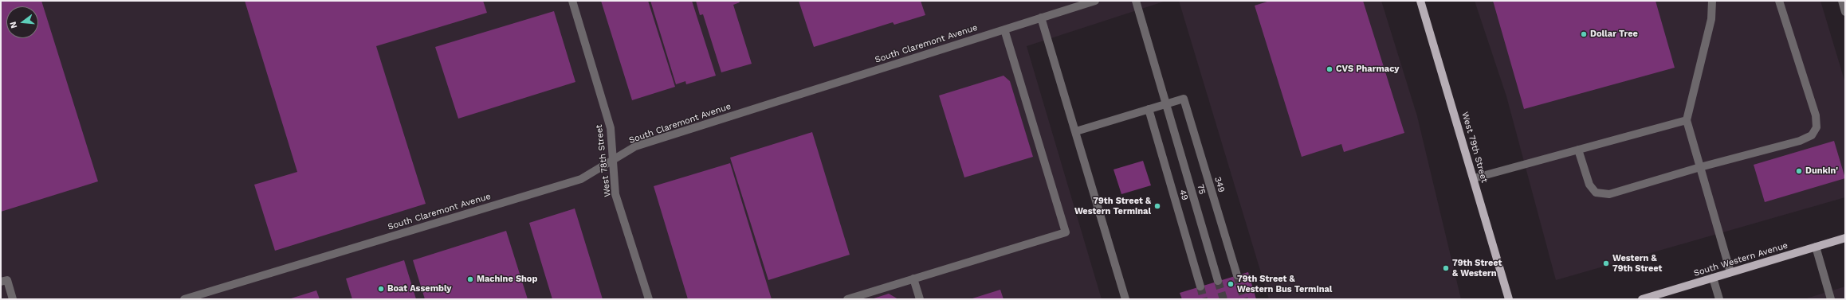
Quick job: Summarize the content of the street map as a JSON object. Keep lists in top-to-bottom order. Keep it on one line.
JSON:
{"streets":{"main road":["West 79th Street","South Western Avenue"],"street":["South Claremont Avenue","West 78th Street","349","75","49"]},"crossings":[["South Claremont Avenue","West 78th Street"],["349","75"]],"places":["Dollar Tree","CVS Pharmacy","Dunkin'","79th Street & Western Terminal","Western & 79th Street","79th Street & Western","Machine Shop","79th Street & Western Bus Terminal","Boat Assembly"],"north":"left"}
